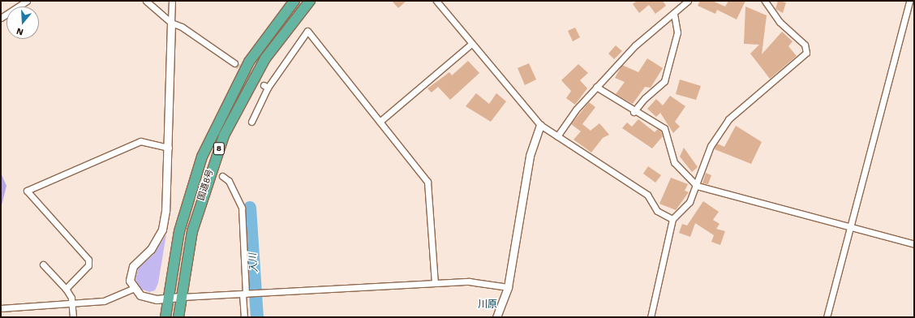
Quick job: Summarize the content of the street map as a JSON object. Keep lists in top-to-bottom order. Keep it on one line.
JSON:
{"streets":{"highway":["8","国道8号"]},"districts":["川原"],"water":["入川"],"north":"bottom"}
